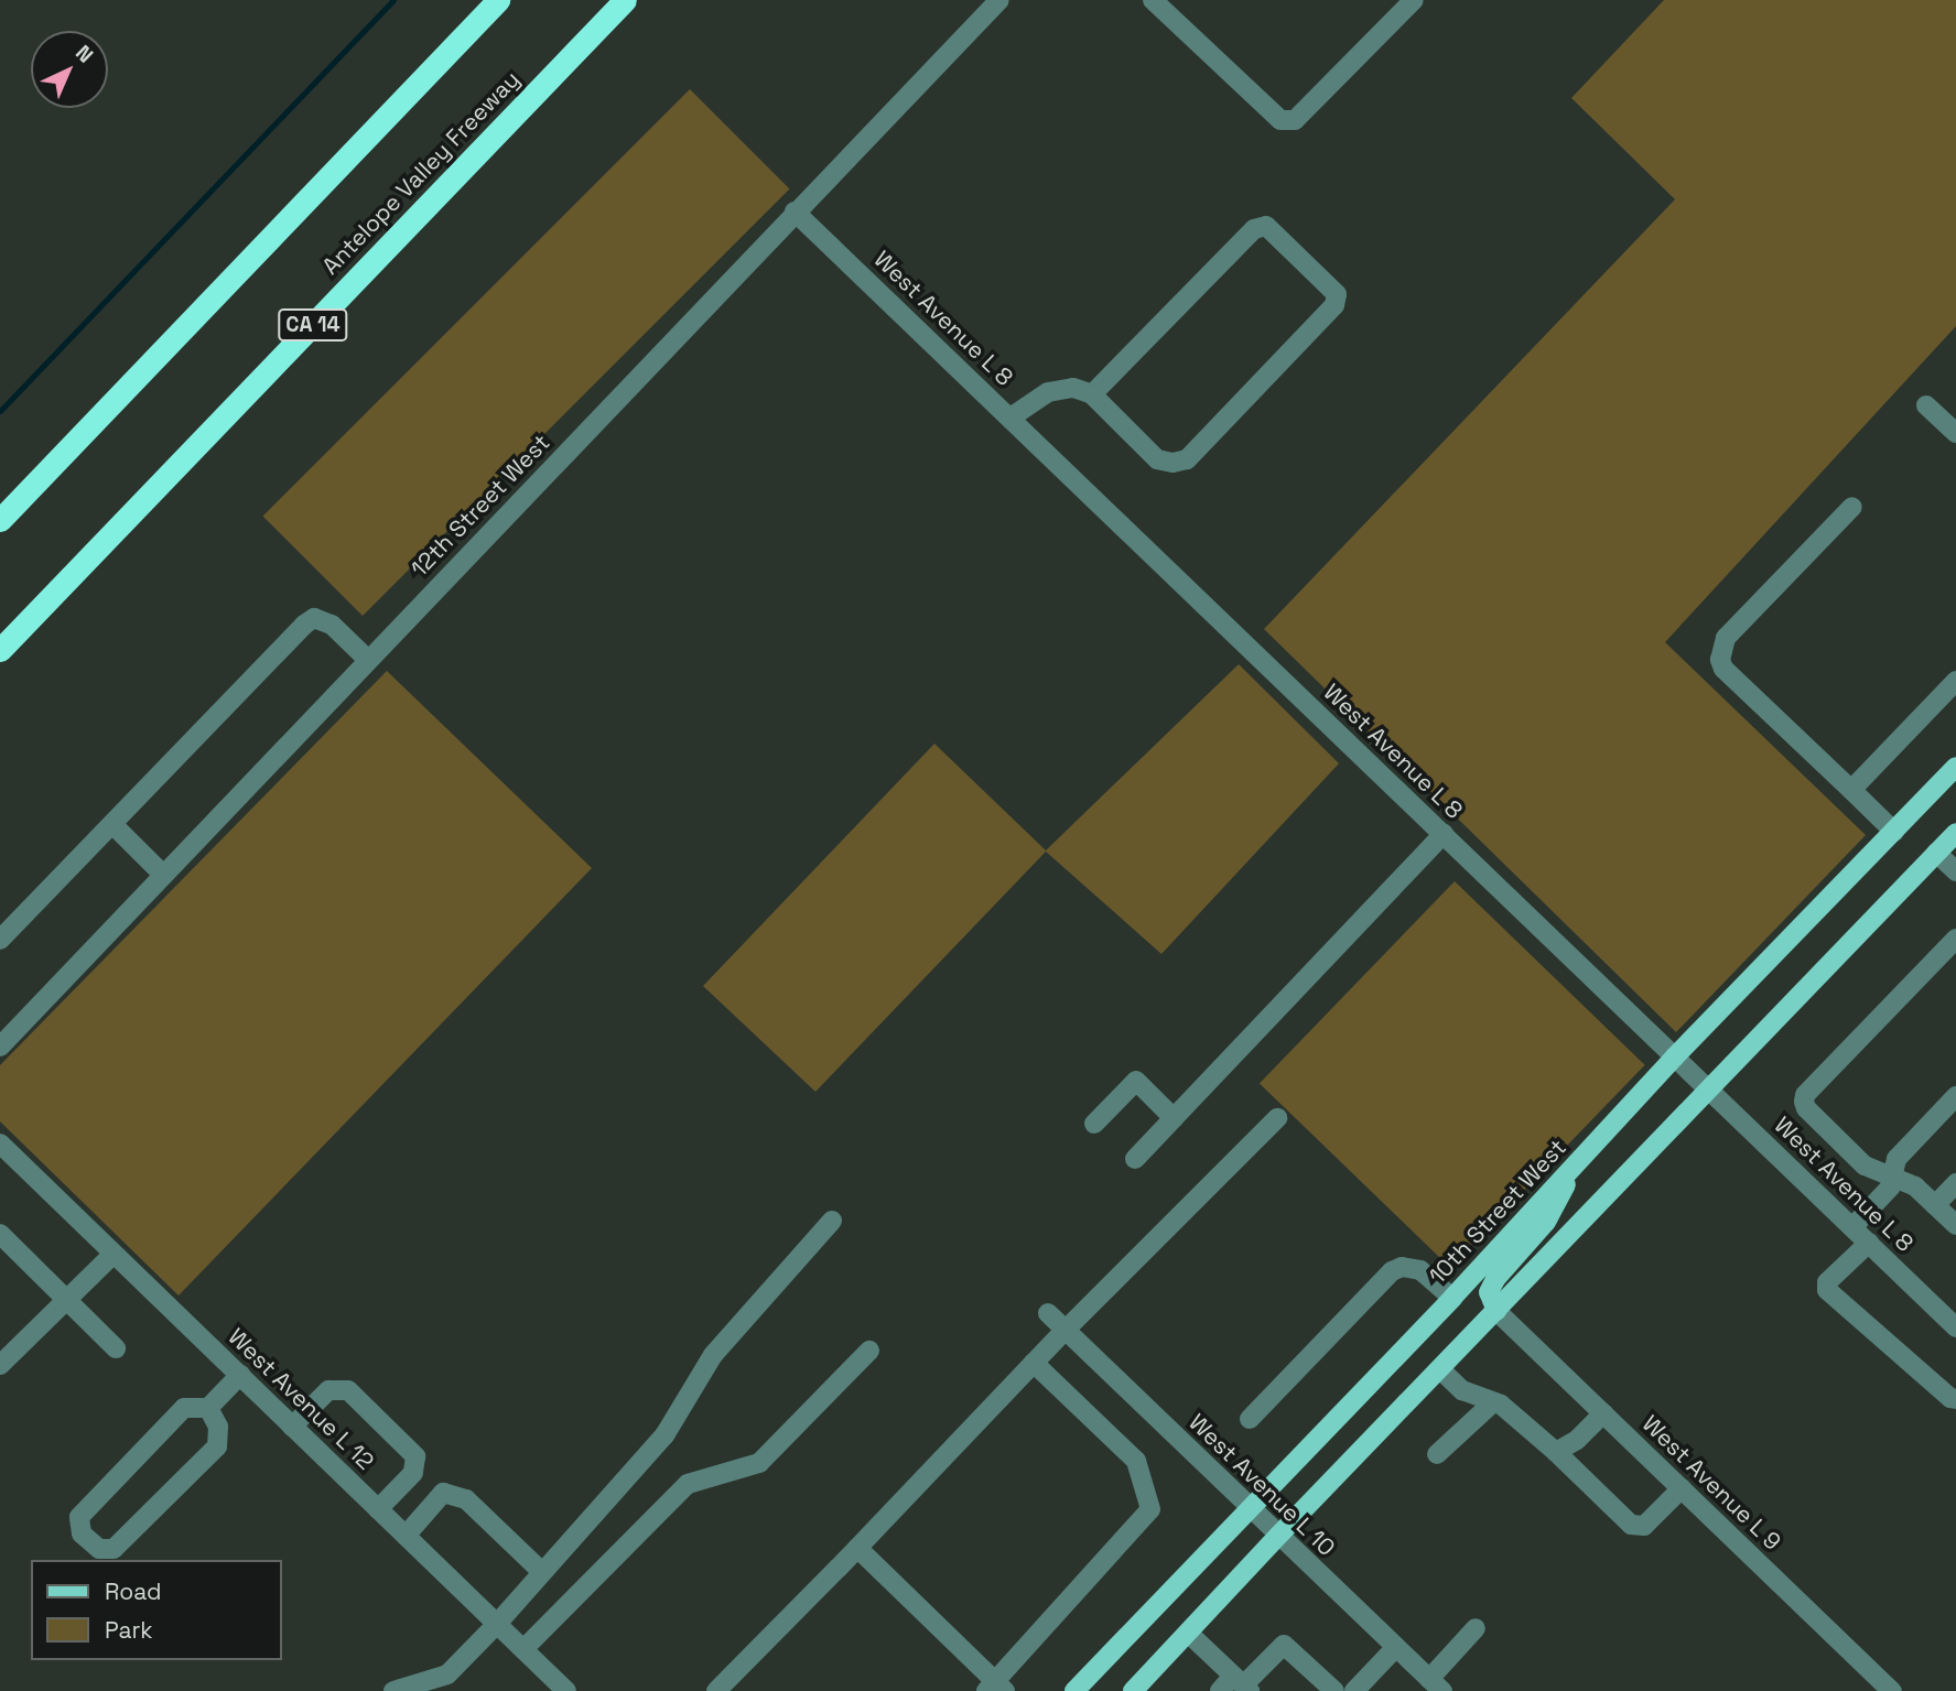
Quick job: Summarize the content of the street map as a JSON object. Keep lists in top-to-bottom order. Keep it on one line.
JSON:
{"streets":{"highway":["Antelope Valley Freeway","CA 14"],"main road":["10th Street West"],"street":["West Avenue L 8","12th Street West","West Avenue L 12","West Avenue L 9","West Avenue L 10"]},"crossings":[["West Avenue L 8","12th Street West"],["West Avenue L 8","10th Street West"],["10th Street West","West Avenue L 10"]],"legend":["Road","Park"],"north":"top right"}
